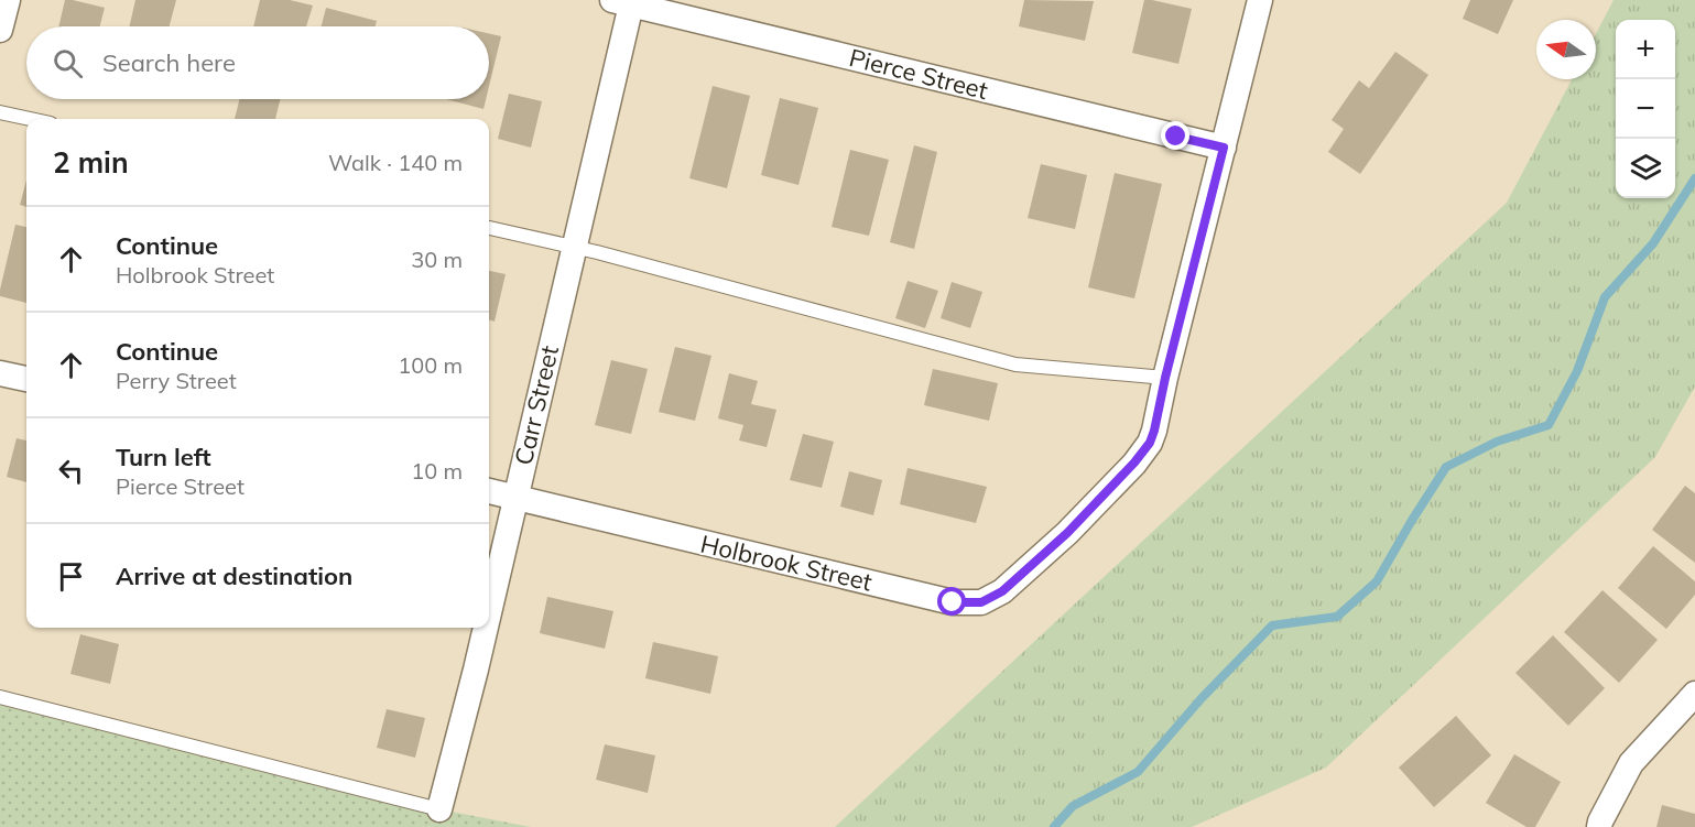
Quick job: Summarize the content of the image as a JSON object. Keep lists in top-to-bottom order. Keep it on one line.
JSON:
{"streets":{"street":["Pierce Street","Carr Street","Holbrook Street"]},"crossings":[["Pierce Street","Carr Street"],["Pierce Street","Holbrook Street"],["Carr Street","Holbrook Street"]],"north":"left","page":{"map_buttons":["+","−"],"search":"Search here","heading":["2 min","Walk · 140 m"],"list":[["Continue","Holbrook Street","30 m"],["Continue","Perry Street","100 m"],["Turn left","Pierce Street","10 m"],"Arrive at destination"]}}
